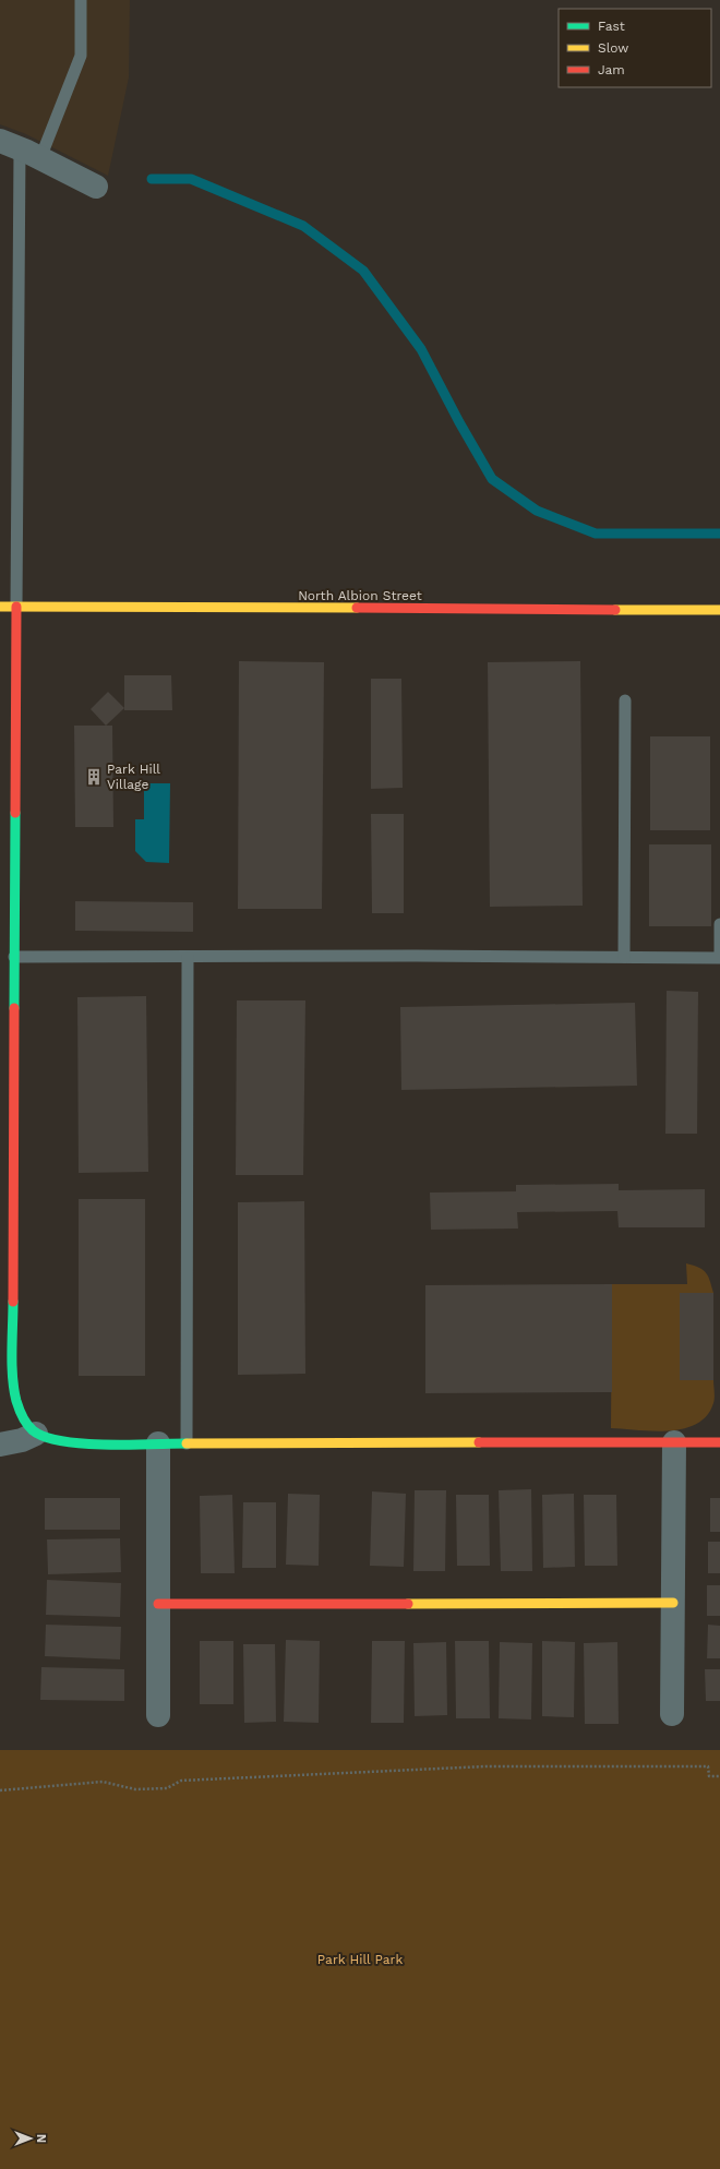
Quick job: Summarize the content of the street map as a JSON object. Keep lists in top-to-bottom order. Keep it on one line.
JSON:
{"streets":{"street":["North Albion Street"]},"parks":["Park Hill Park"],"places":{"building":["Park Hill Village"]},"legend":["Fast","Slow","Jam"],"north":"right"}
